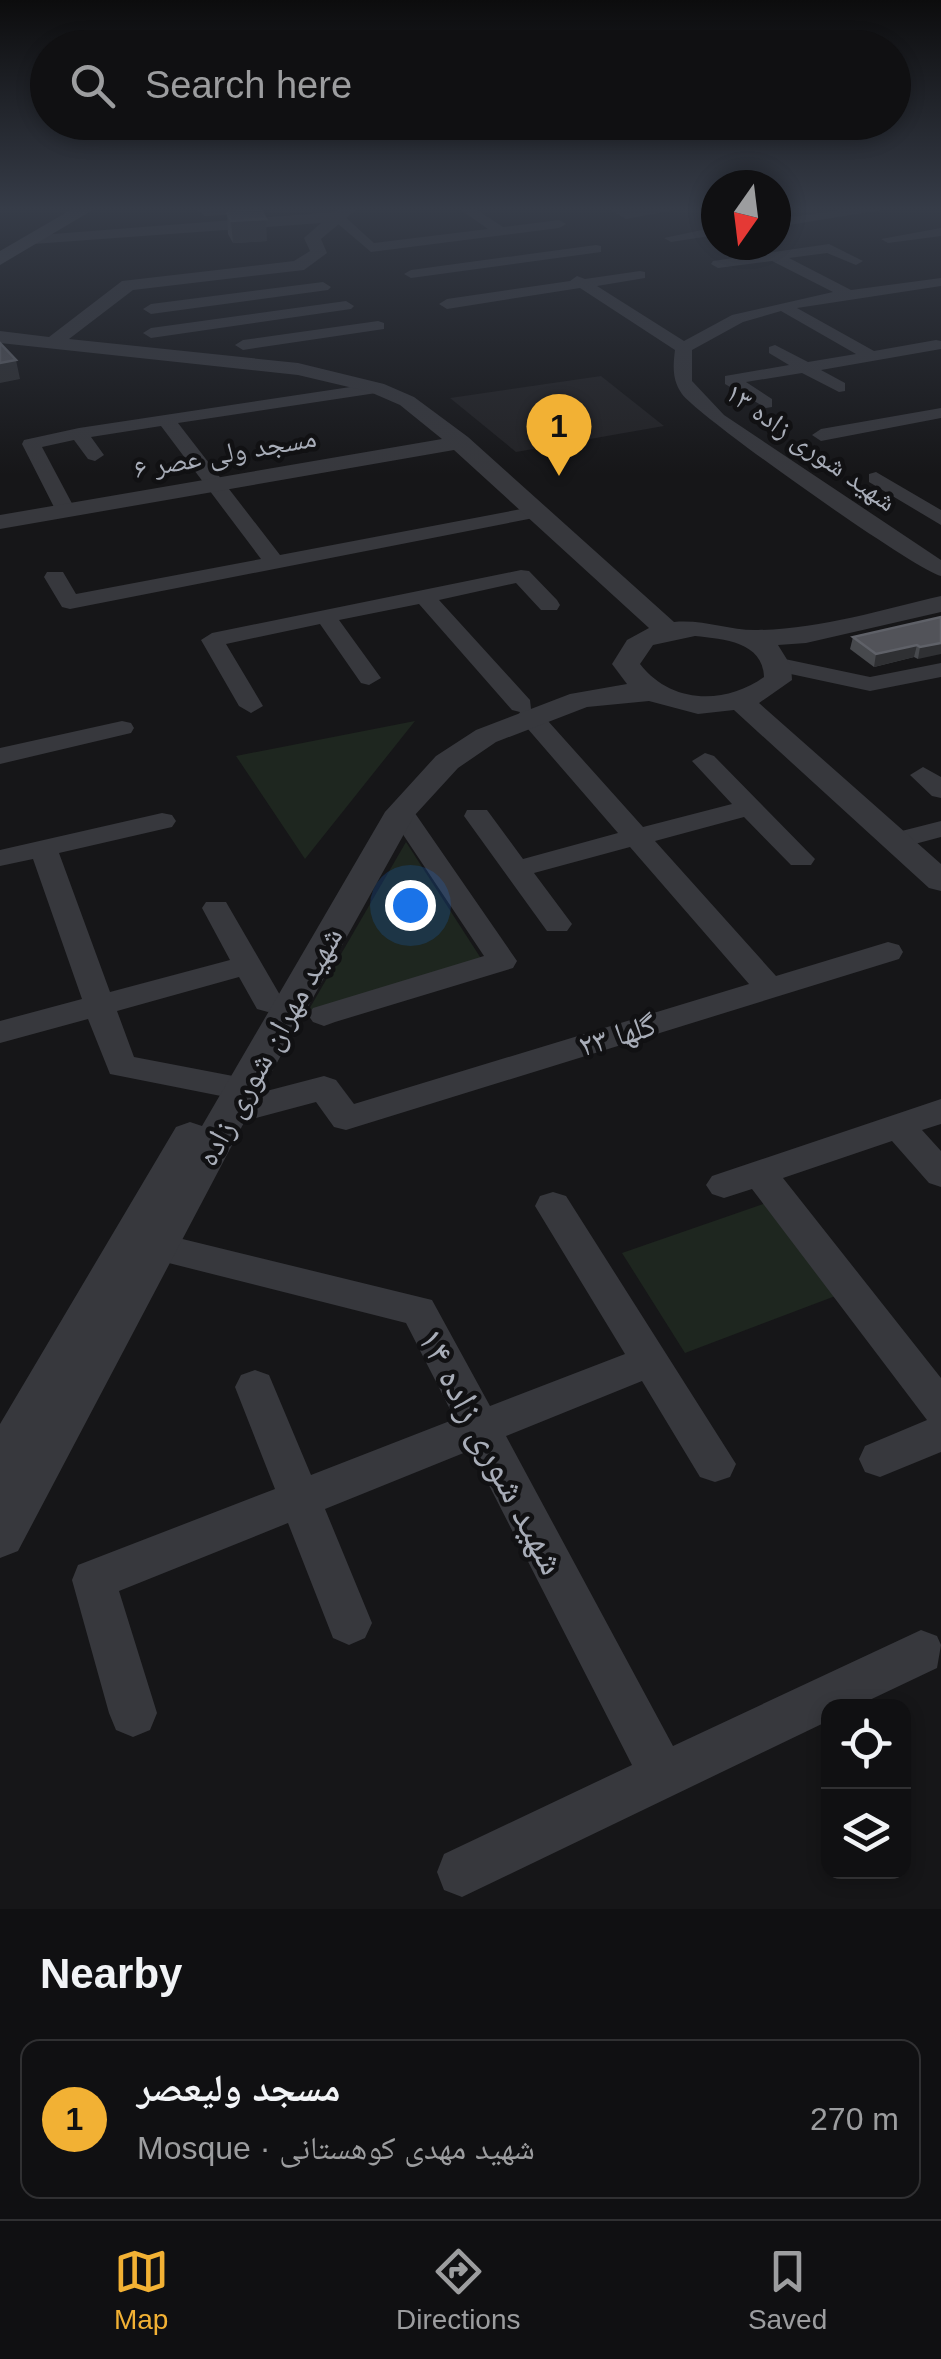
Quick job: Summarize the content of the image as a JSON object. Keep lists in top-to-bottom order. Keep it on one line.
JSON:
{"streets":{"street":["شهید شوری زاده ۱۳","مسجد ولی عصر ۶","گلها ۲۳","شهید مهران شوری زاده","شهید شوری زاده ۱۴"]},"crossings":[["گلها ۲۳","شهید مهران شوری زاده"],["شهید مهران شوری زاده","شهید شوری زاده ۱۴"]],"north":"bottom","page":{"search":"Search here","pins":"1","heading":"Nearby","list":[{"mark":"1","name":"مسجد ولیعصر","note":"Mosque · شهید مهدی کوهستانی","value":"270 m"}],"nav":["Map","Directions","Saved"]}}
